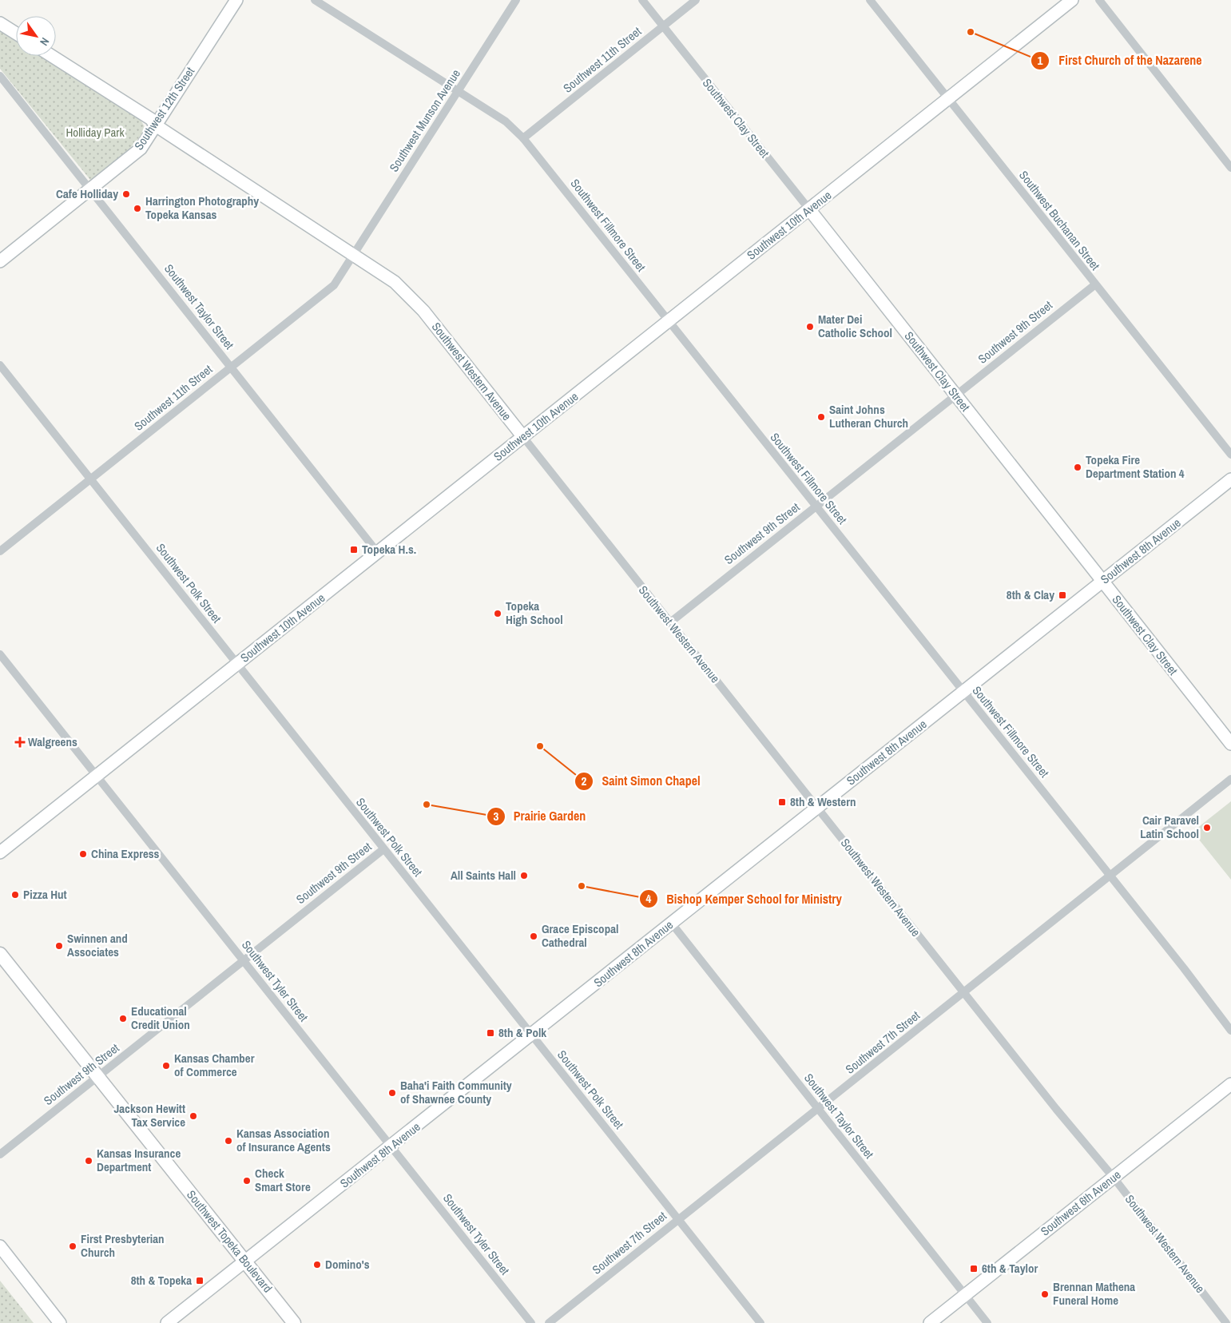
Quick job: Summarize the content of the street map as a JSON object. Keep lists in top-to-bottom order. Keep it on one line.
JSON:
{"streets":{"main road":["Southwest Topeka Boulevard"],"street":["Southwest 11th Street","Southwest 12th Street","Southwest Clay Street","Southwest Munson Avenue","Southwest Buchanan Street","Southwest Fillmore Street","Southwest 10th Avenue","Southwest Taylor Street","Southwest 9th Street","Southwest Western Avenue","Southwest 8th Avenue","Southwest Polk Street","Southwest Tyler Street","Southwest 7th Street","Southwest 6th Avenue"]},"crossings":[["Southwest 11th Street","Southwest Clay Street"],["Southwest 11th Street","Southwest Munson Avenue"],["Southwest 11th Street","Southwest Fillmore Street"],["Southwest 11th Street","Southwest Taylor Street"],["Southwest 11th Street","Southwest Western Avenue"],["Southwest 11th Street","Southwest Polk Street"],["Southwest 12th Street","Southwest Taylor Street"],["Southwest 12th Street","Southwest Western Avenue"],["Southwest Clay Street","Southwest 10th Avenue"],["Southwest Clay Street","Southwest 9th Street"],["Southwest Clay Street","Southwest 8th Avenue"],["Southwest Munson Avenue","Southwest Fillmore Street"],["Southwest Munson Avenue","Southwest Western Avenue"],["Southwest Buchanan Street","Southwest 10th Avenue"],["Southwest Buchanan Street","Southwest 9th Street"],["Southwest Fillmore Street","Southwest 10th Avenue"],["Southwest Fillmore Street","Southwest 9th Street"],["Southwest Fillmore Street","Southwest 8th Avenue"],["Southwest Fillmore Street","Southwest 7th Street"],["Southwest 10th Avenue","Southwest Taylor Street"],["Southwest 10th Avenue","Southwest Western Avenue"],["Southwest 10th Avenue","Southwest Polk Street"],["Southwest 10th Avenue","Southwest Tyler Street"],["Southwest Taylor Street","Southwest 8th Avenue"],["Southwest Taylor Street","Southwest 7th Street"],["Southwest Taylor Street","Southwest 6th Avenue"],["Southwest 9th Street","Southwest Western Avenue"],["Southwest 9th Street","Southwest Polk Street"],["Southwest 9th Street","Southwest Tyler Street"],["Southwest 9th Street","Southwest Topeka Boulevard"],["Southwest Western Avenue","Southwest 8th Avenue"],["Southwest Western Avenue","Southwest 7th Street"],["Southwest Western Avenue","Southwest 6th Avenue"],["Southwest 8th Avenue","Southwest Polk Street"],["Southwest 8th Avenue","Southwest Tyler Street"],["Southwest 8th Avenue","Southwest Topeka Boulevard"],["Southwest Polk Street","Southwest 7th Street"]],"parks":["Holliday Park"],"places":{"other":["First Church of the Nazarene","Cafe Holliday","Harrington Photography Topeka Kansas","Mater Dei Catholic School","Saint Johns Lutheran Church","Topeka Fire Department Station 4","Topeka High School","Saint Simon Chapel","Prairie Garden","Cair Paravel Latin School","China Express","All Saints Hall","Bishop Kemper School for Ministry","Pizza Hut","Grace Episcopal Cathedral","Swinnen and Associates","Educational Credit Union","Kansas Chamber of Commerce","Baha'i Faith Community of Shawnee County","Jackson Hewitt Tax Service","Kansas Association of Insurance Agents","Kansas Insurance Department","Check Smart Store","First Presbyterian Church","Domino's","Brennan Mathena Funeral Home"],"transit":["Topeka H.s.","8th & Clay","8th & Western","8th & Polk","6th & Taylor","8th & Topeka"],"health":["Walgreens"]},"north":"bottom right"}
